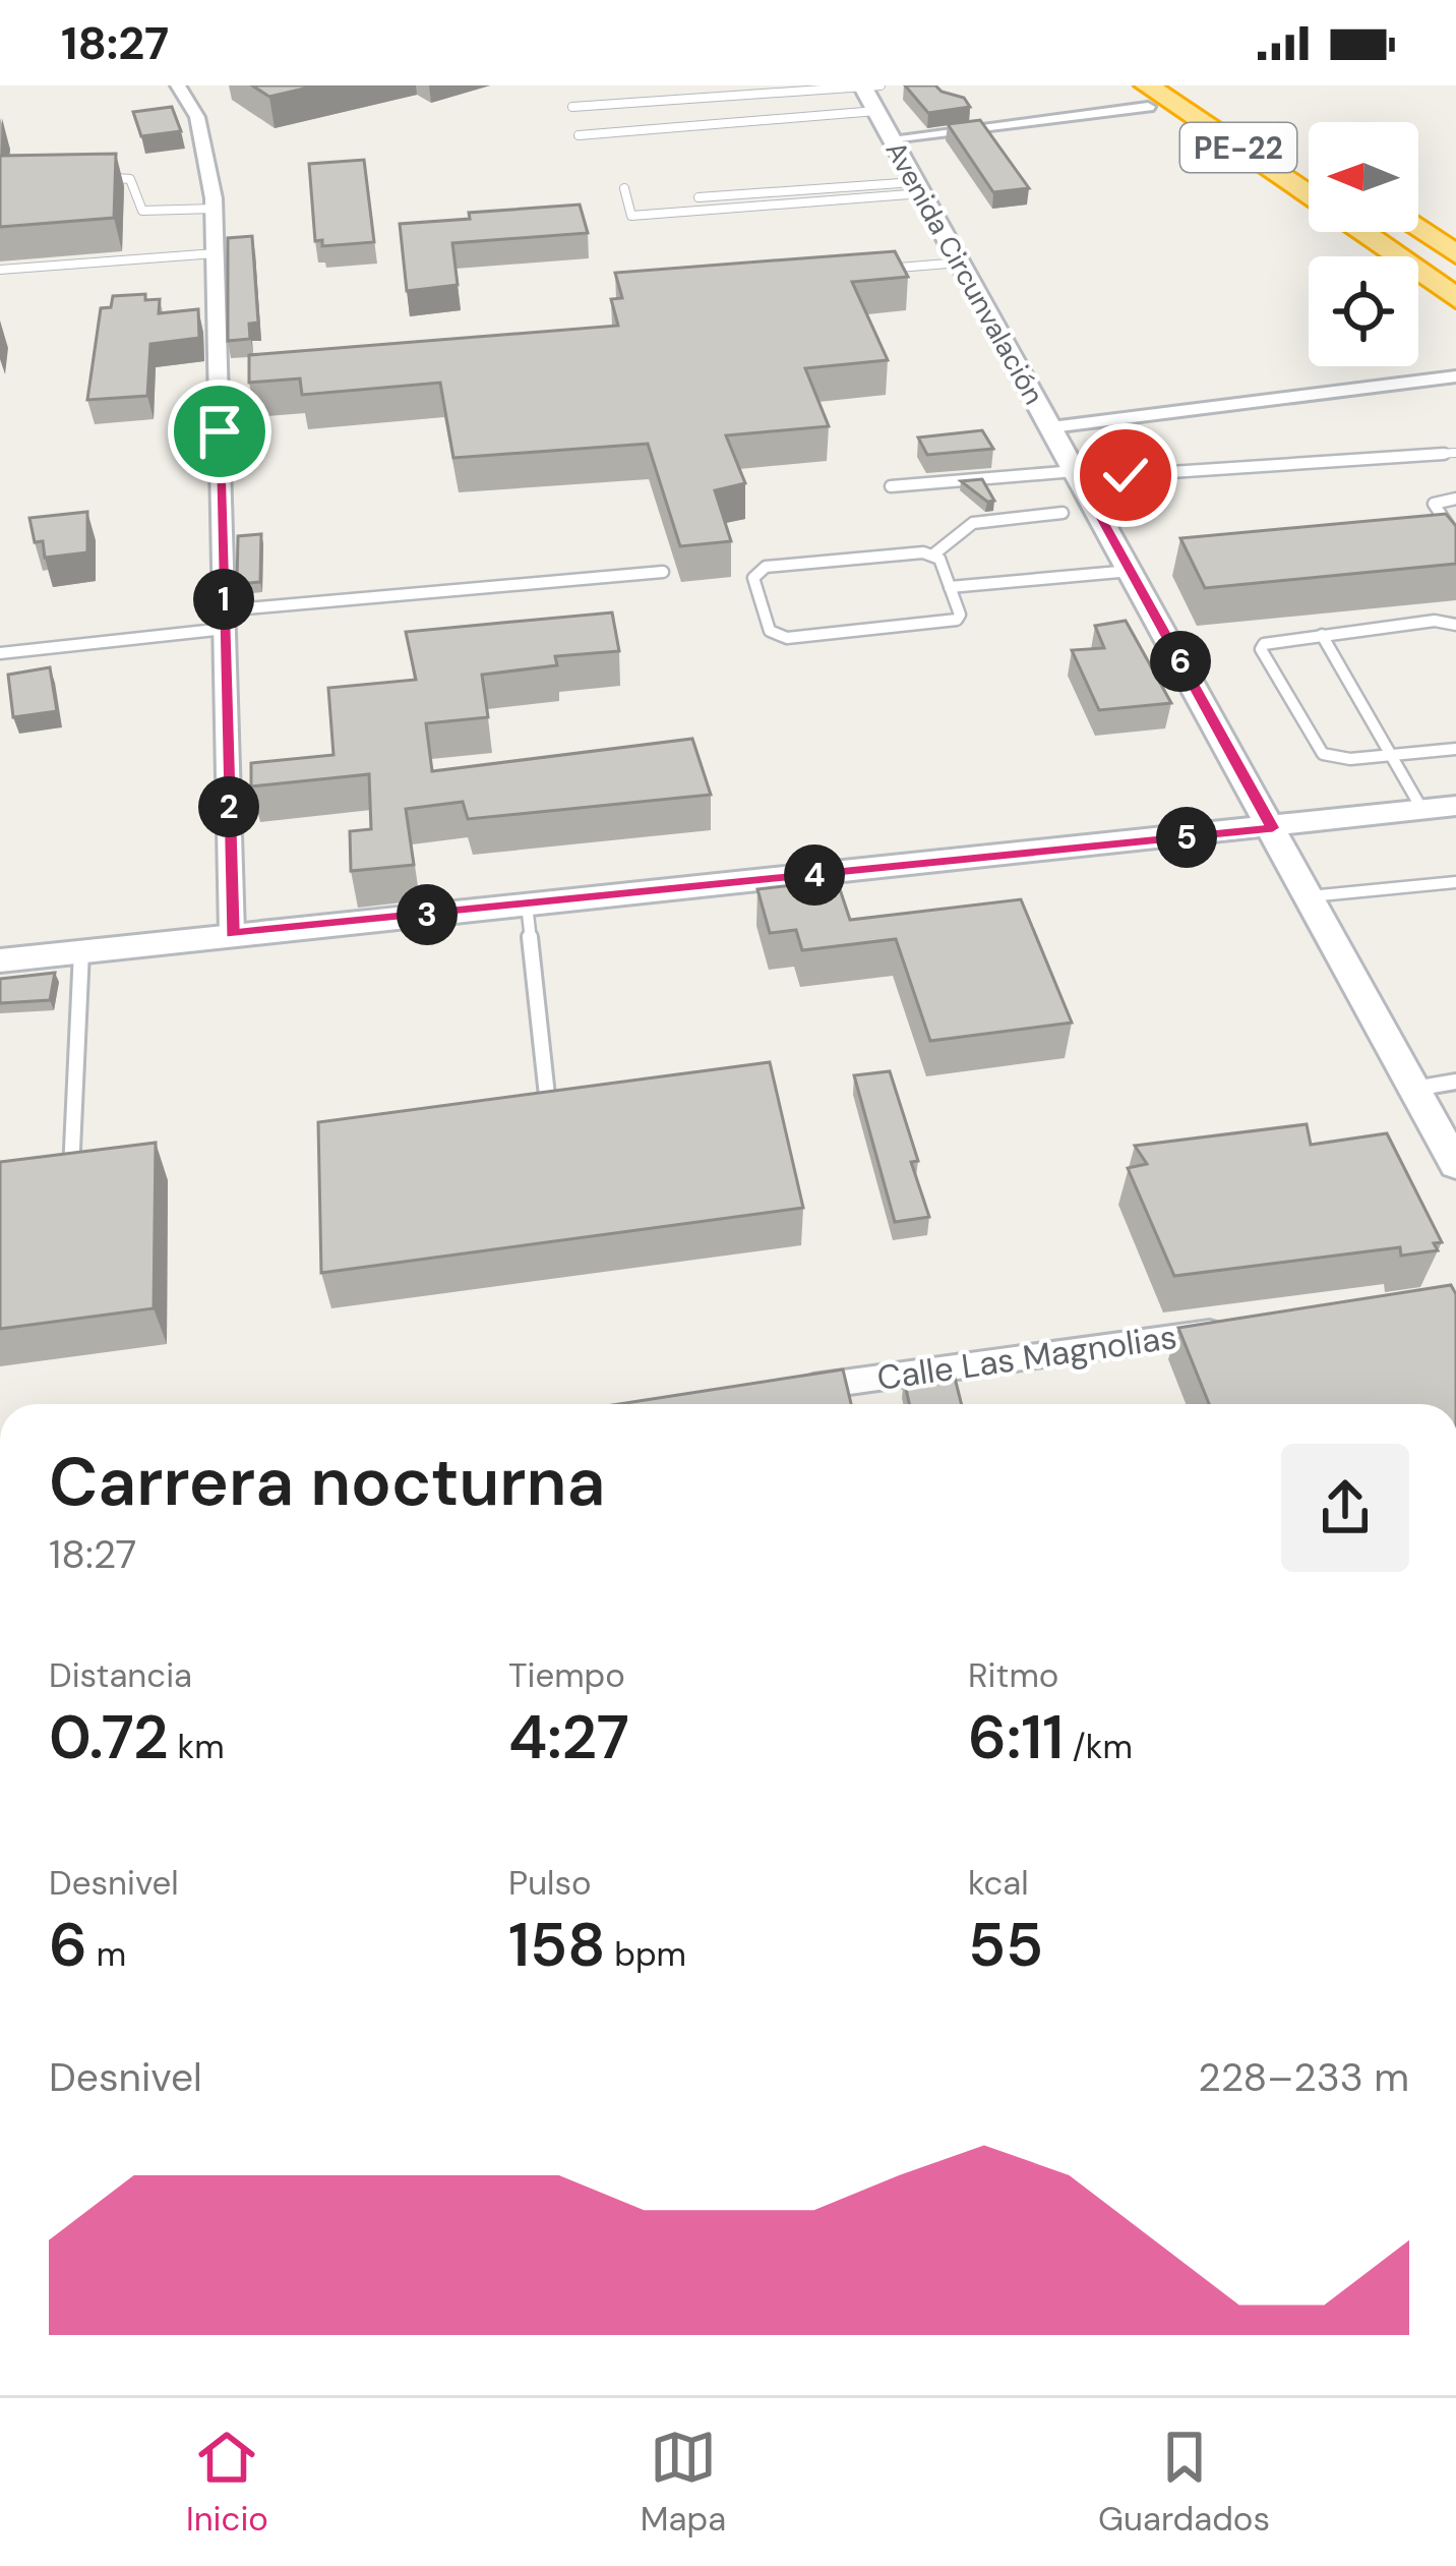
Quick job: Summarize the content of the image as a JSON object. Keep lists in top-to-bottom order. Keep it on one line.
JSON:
{"streets":{"highway":["PE-22"],"street":["Avenida Circunvalación","Calle Las Magnolias"]},"north":"left","page":{"status":"18:27","pins":["1","6","2","5","4","3"],"heading":["Carrera nocturna","18:27"],"stats":[["Distancia","0.72 km"],["Tiempo","4:27"],["Ritmo","6:11 /km"],["Desnivel","6 m"],["Pulso","158 bpm"],["kcal","55"]],"chart":["Desnivel","228–233 m"],"tabs":["Inicio","Mapa","Guardados"]}}
